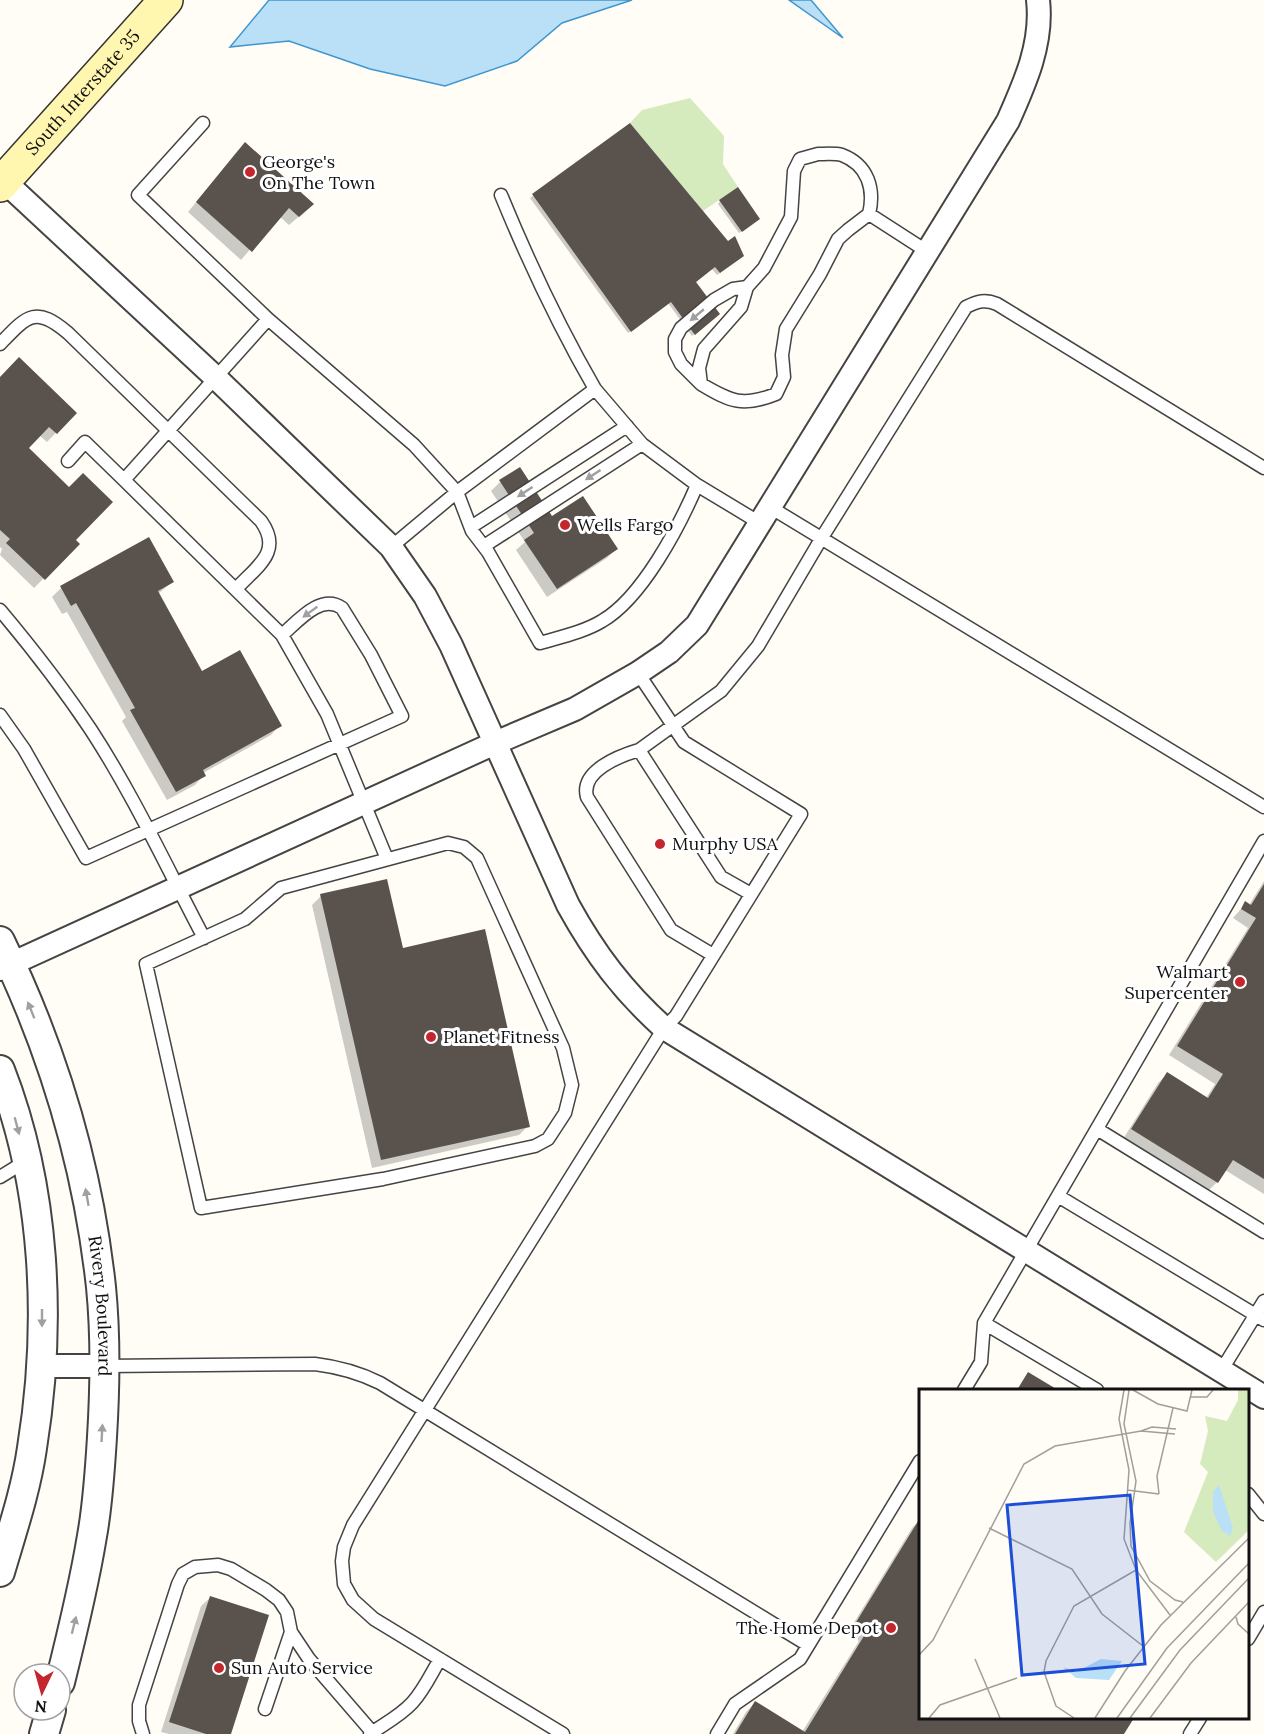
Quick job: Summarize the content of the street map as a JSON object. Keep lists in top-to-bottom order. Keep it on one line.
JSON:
{"streets":{"main road":["South Interstate 35"],"street":["Rivery Boulevard"]},"places":["George's On The Town","Wells Fargo","Murphy USA","Walmart Supercenter","Planet Fitness","The Home Depot","Sun Auto Service"],"north":"bottom"}
